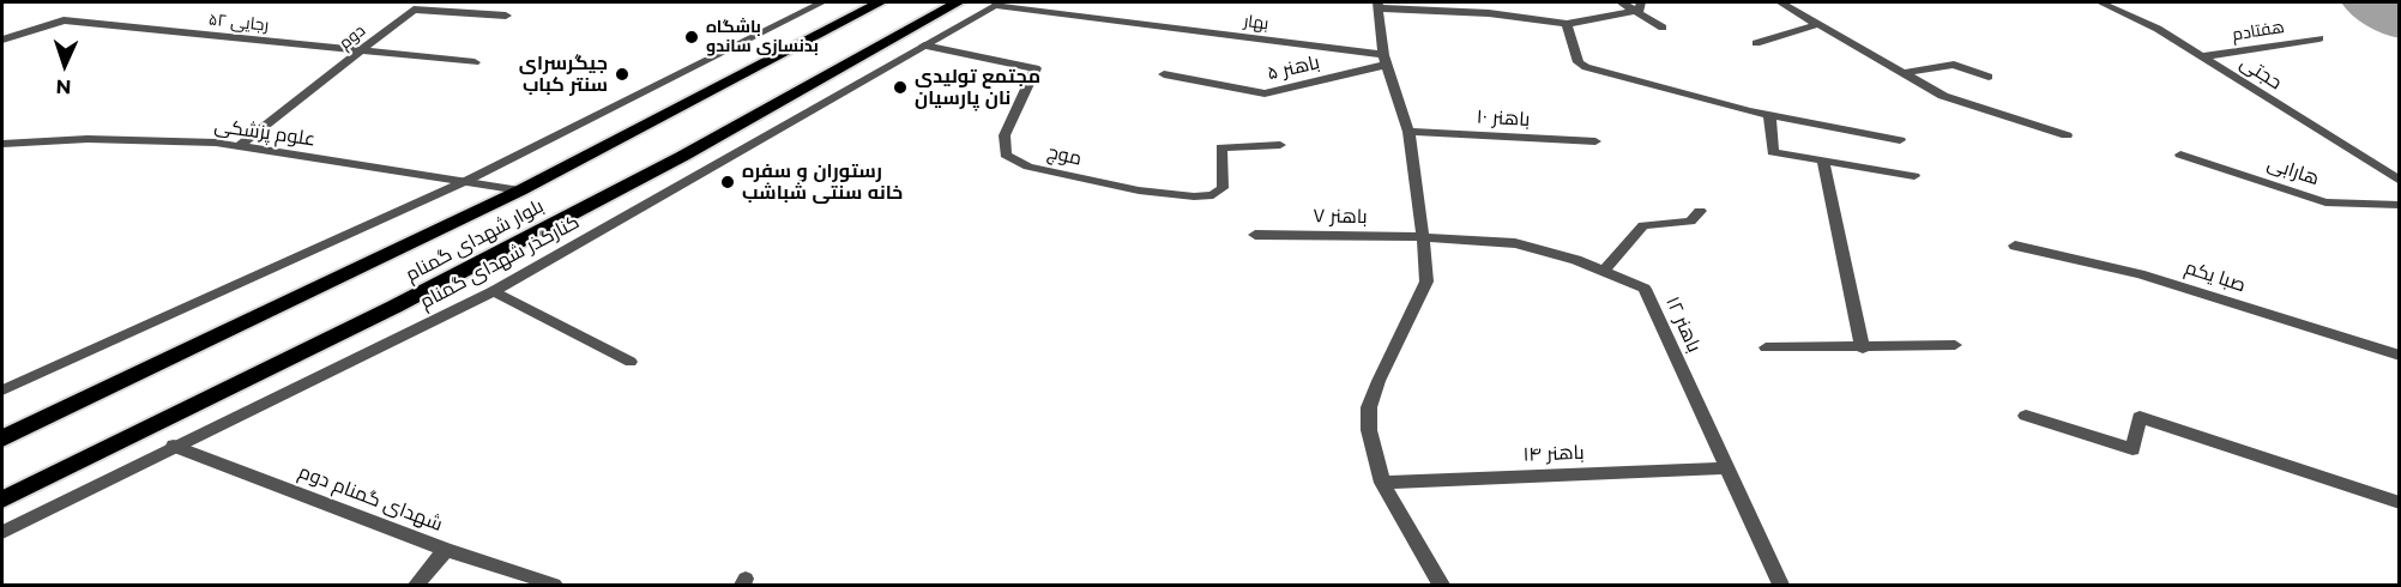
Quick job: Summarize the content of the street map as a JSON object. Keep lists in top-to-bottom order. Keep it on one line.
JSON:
{"streets":{"highway":["بلوار شهدای گمنام"],"street":["رجایی ۵۲","بهار","هفتادم","دوم","باهنر ۵","حجتی","باهنر ۱۰","علوم پزشکی","موج","هارابی","باهنر ۷","کنارگذر شهدای گمنام","صبا یکم","باهنر ۱۲","باهنر ۱۴","شهدای گمنام دوم"]},"crossings":[["رجایی ۵۲","دوم"],["بهار","باهنر ۵"],["بهار","کنارگذر شهدای گمنام"],["هفتادم","حجتی"],["دوم","علوم پزشکی"],["علوم پزشکی","بلوار شهدای گمنام"],["موج","کنارگذر شهدای گمنام"],["باهنر ۷","باهنر ۱۲"],["کنارگذر شهدای گمنام","شهدای گمنام دوم"],["باهنر ۱۲","باهنر ۱۴"]],"places":["باشگاه بدنسازی ساندو","جیگرسرای سنتر کباب","مجتمع تولیدی نان پارسیان","رستوران و سفره خانه سنتی شباشب"],"north":"bottom"}
